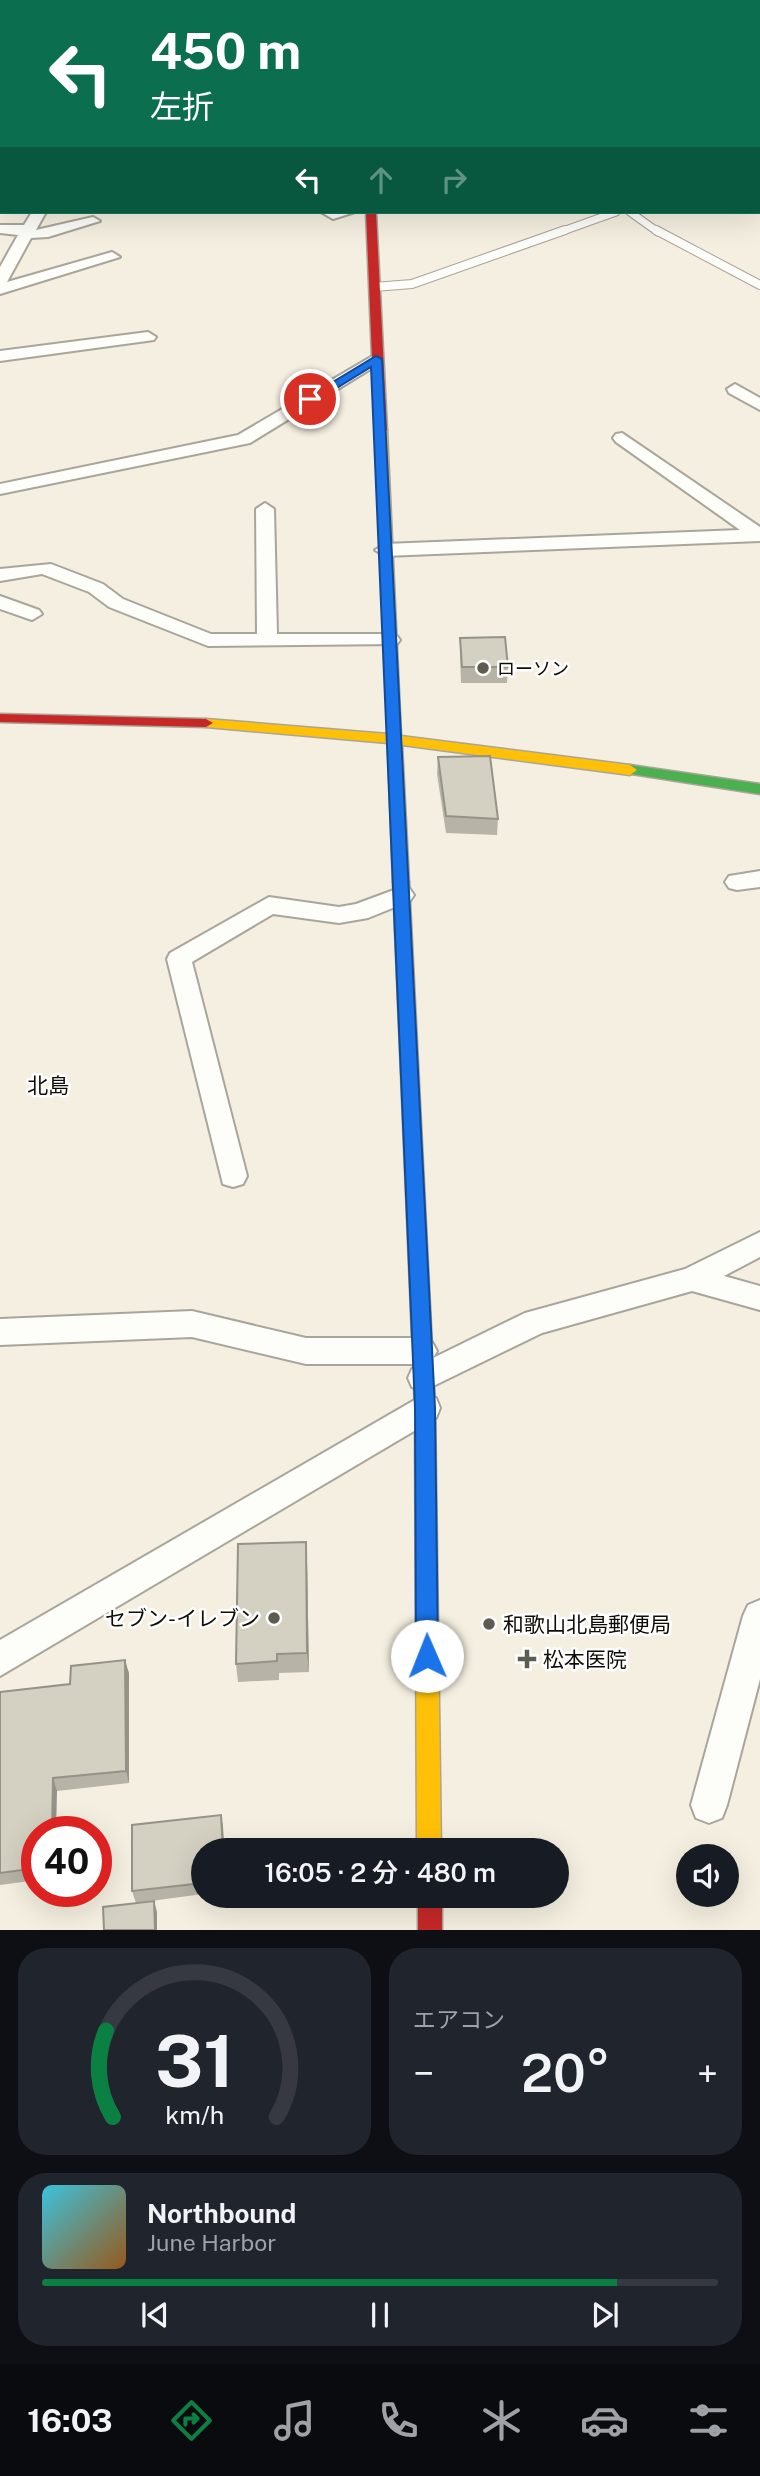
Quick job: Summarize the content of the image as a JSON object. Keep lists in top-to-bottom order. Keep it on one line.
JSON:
{"districts":["北島"],"places":{"other":["ローソン","セブン-イレブン","和歌山北島郵便局"],"health":["松本医院"]},"page":{"turn":["450 m","左折"],"limit":"40","trip":"16:05 · 2 分 · 480 m","tile":"エアコン","heat":["−","20°","+"],"song":["Northbound","June Harbor"],"tabs":"16:03","gauge":["31","km/h"]}}
